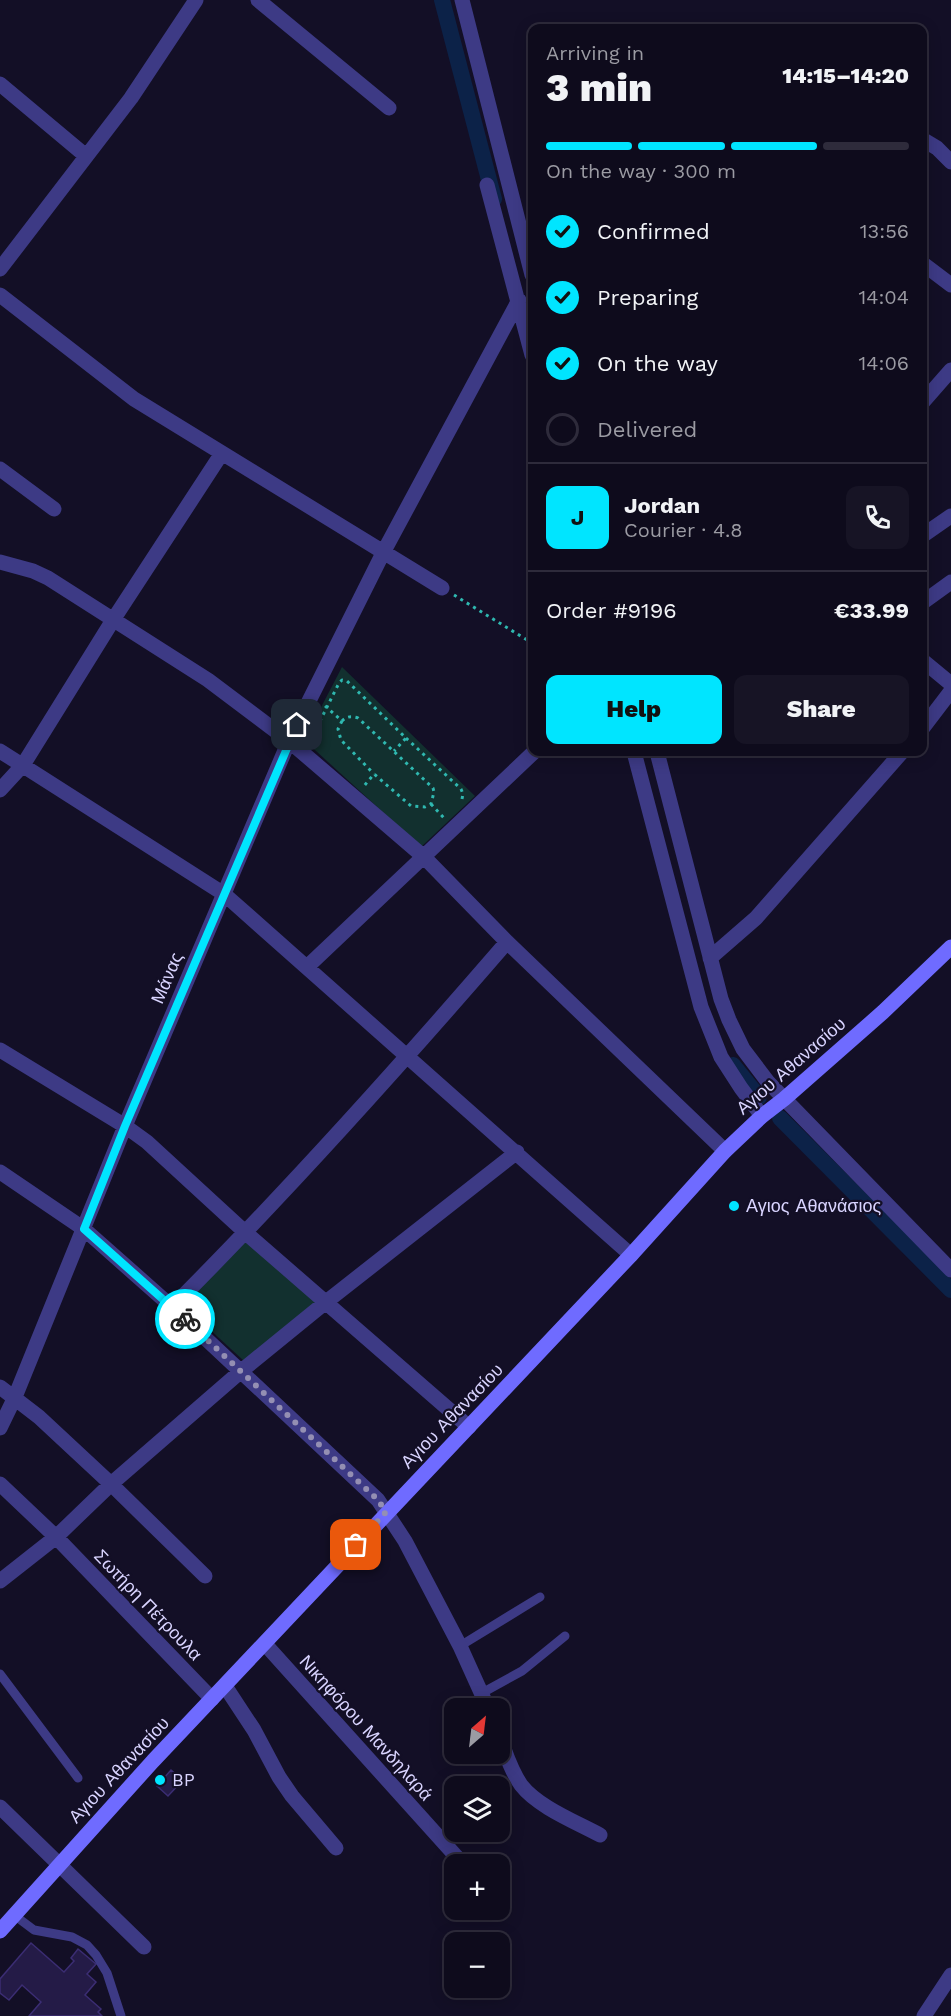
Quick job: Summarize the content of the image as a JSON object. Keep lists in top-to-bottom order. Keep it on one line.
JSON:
{"streets":{"main road":["Αγιου Αθανασίου"],"street":["Μάνας","Σωτήρη Πέτρουλα","Νικηφόρου Μανδηλαρά"]},"crossings":[["Αγιου Αθανασίου","Σωτήρη Πέτρουλα"],["Αγιου Αθανασίου","Νικηφόρου Μανδηλαρά"]],"places":["Αγιος Αθανάσιος","BP"],"north":"top right","page":{"heading":["3 min","Arriving in","14:15–14:20"],"panel":["Jordan","Courier · 4.8","Order #9196","€33.99"],"bar":"On the way · 300 m","list":[["Confirmed","13:56"],["Preparing","14:04"],["On the way","14:06"],"Delivered"],"round":"J","buttons":["Help","Share"],"map_buttons":["+","−"]}}
